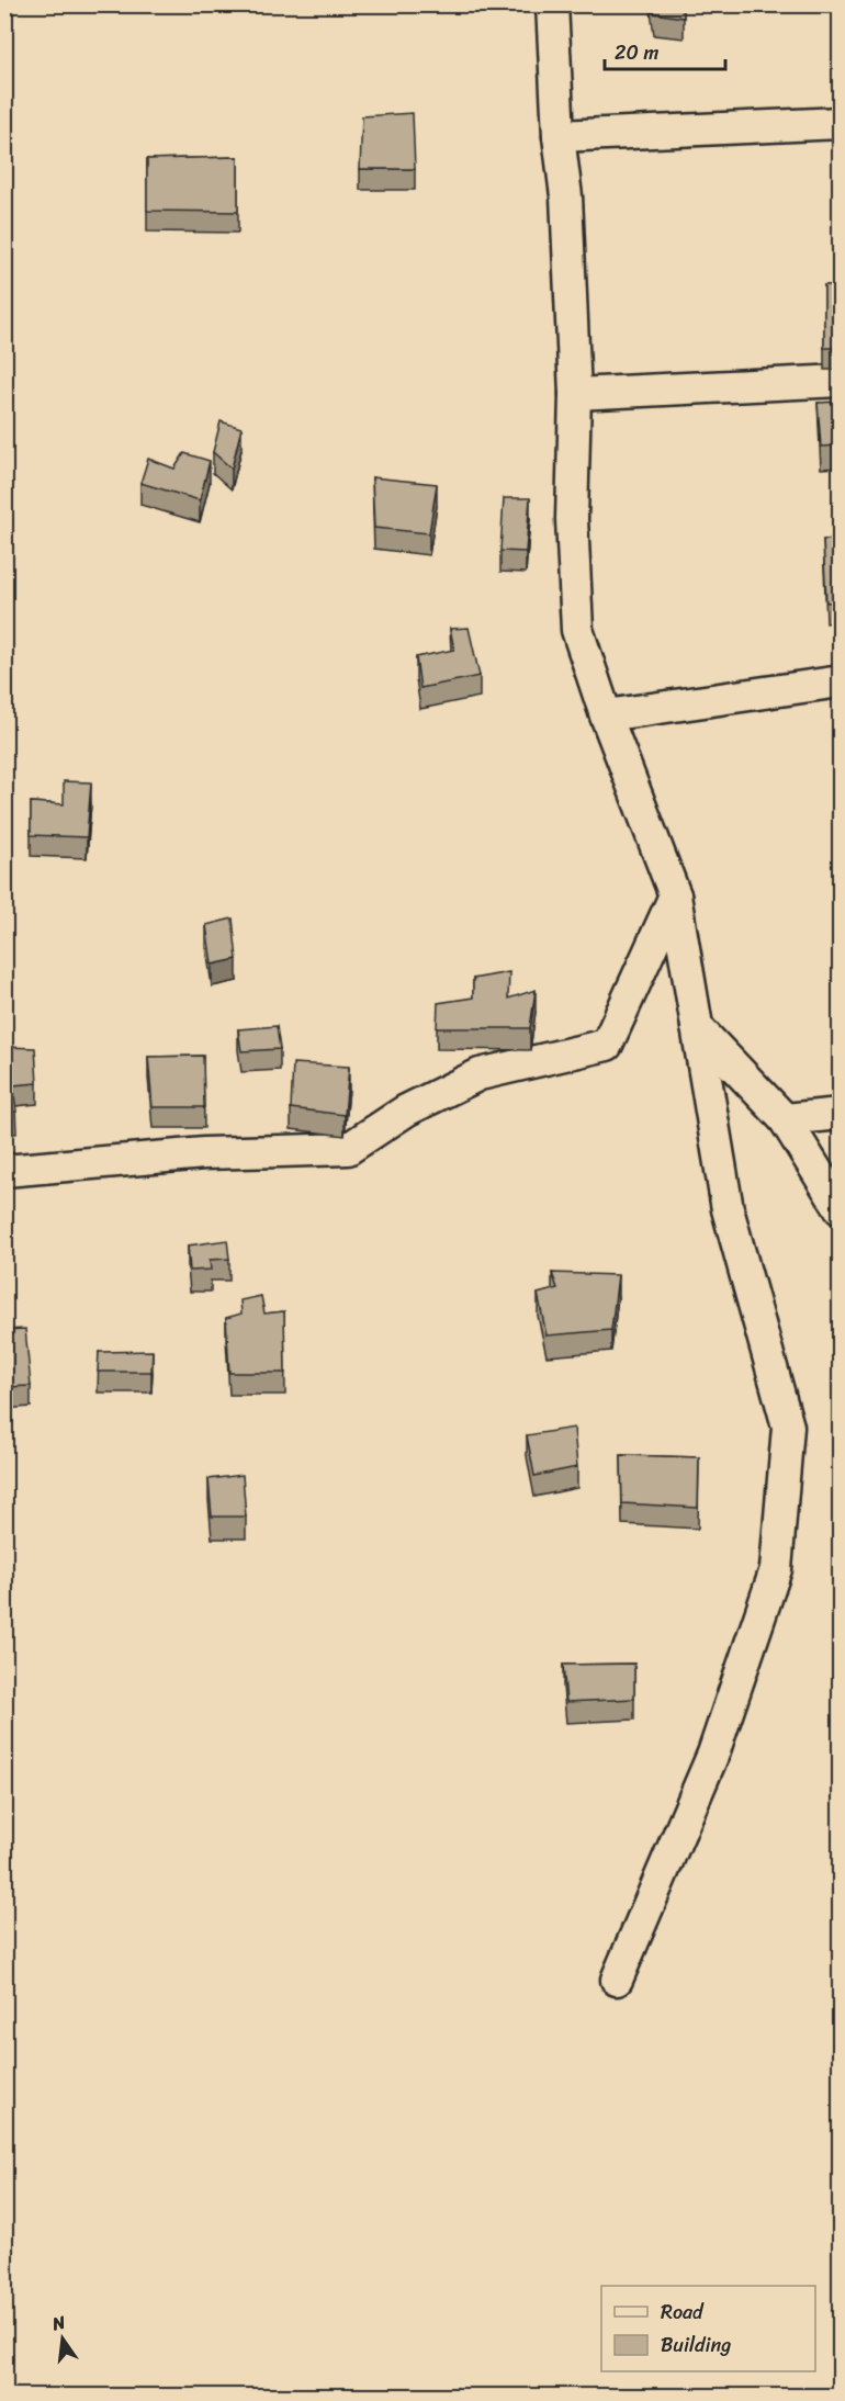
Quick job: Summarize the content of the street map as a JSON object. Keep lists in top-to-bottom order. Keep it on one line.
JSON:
{"legend":["Road","Building"],"scale_bar":"20 m","north":"top"}
